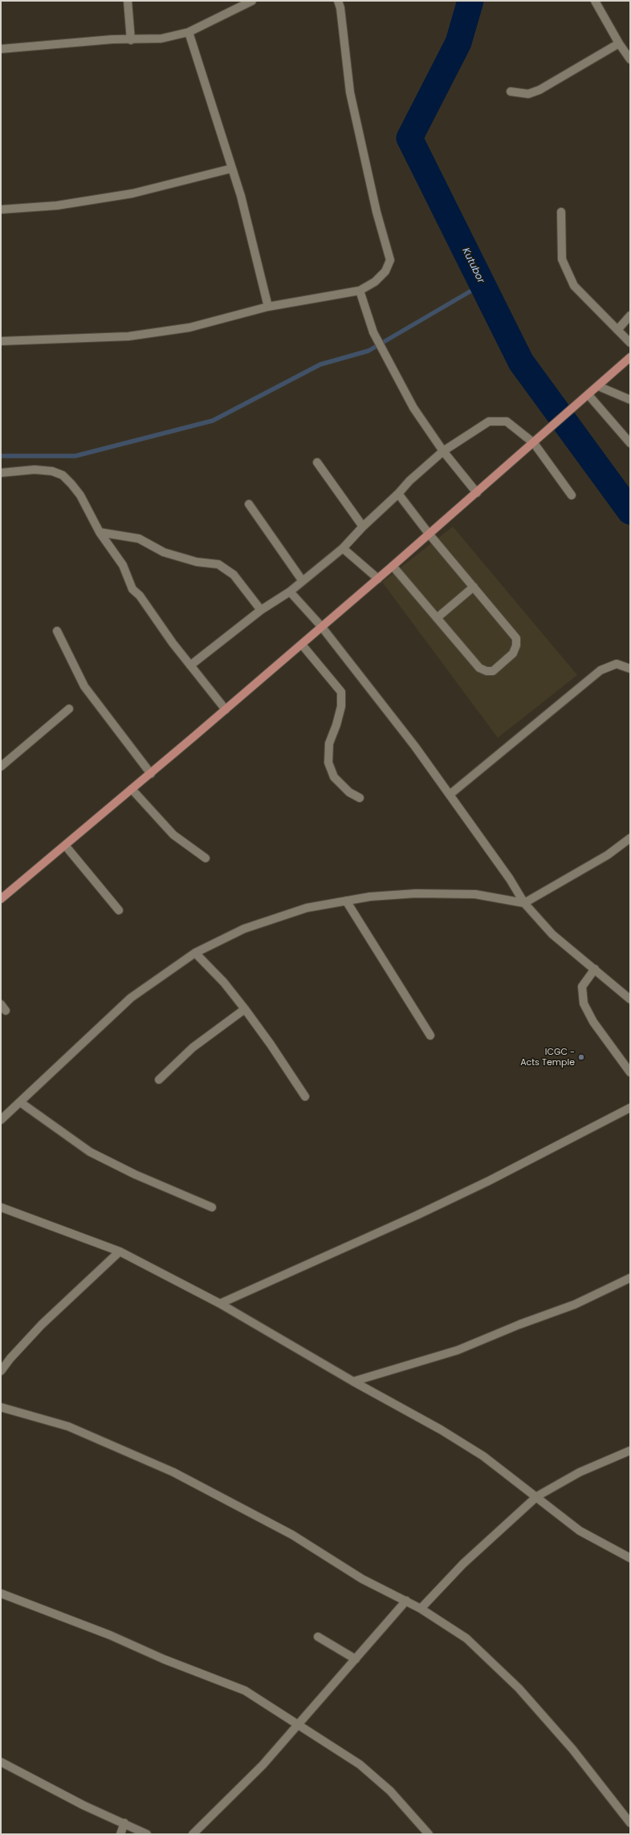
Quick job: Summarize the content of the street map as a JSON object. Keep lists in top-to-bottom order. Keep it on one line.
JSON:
{"water":["Kutubor"],"places":["ICGC - Acts Temple"]}
